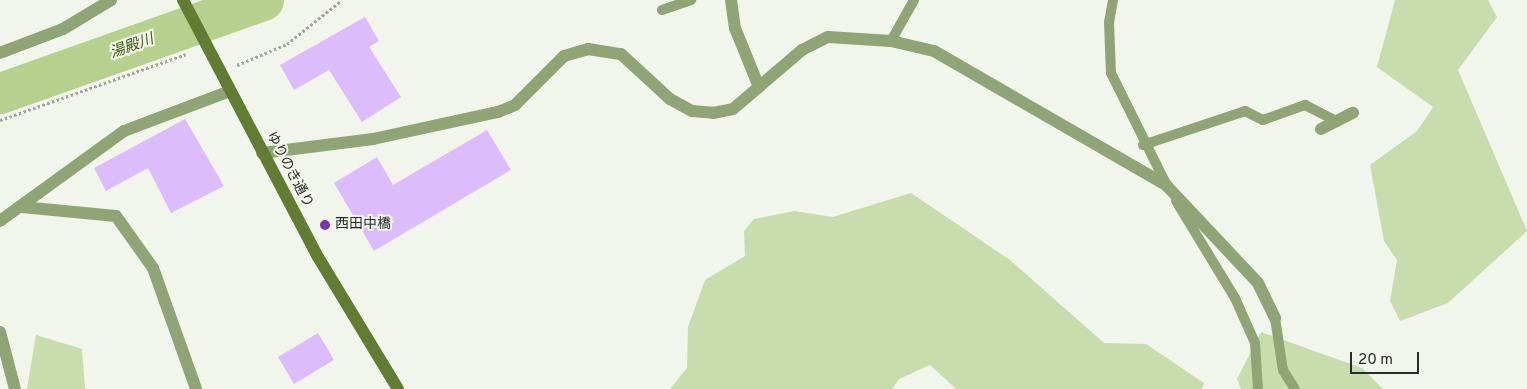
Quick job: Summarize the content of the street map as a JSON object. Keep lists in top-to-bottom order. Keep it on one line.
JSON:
{"streets":{"street":["ゆりのき通り"]},"water":["湯殿川"],"places":["西田中橋"],"scale_bar":"20 m"}
